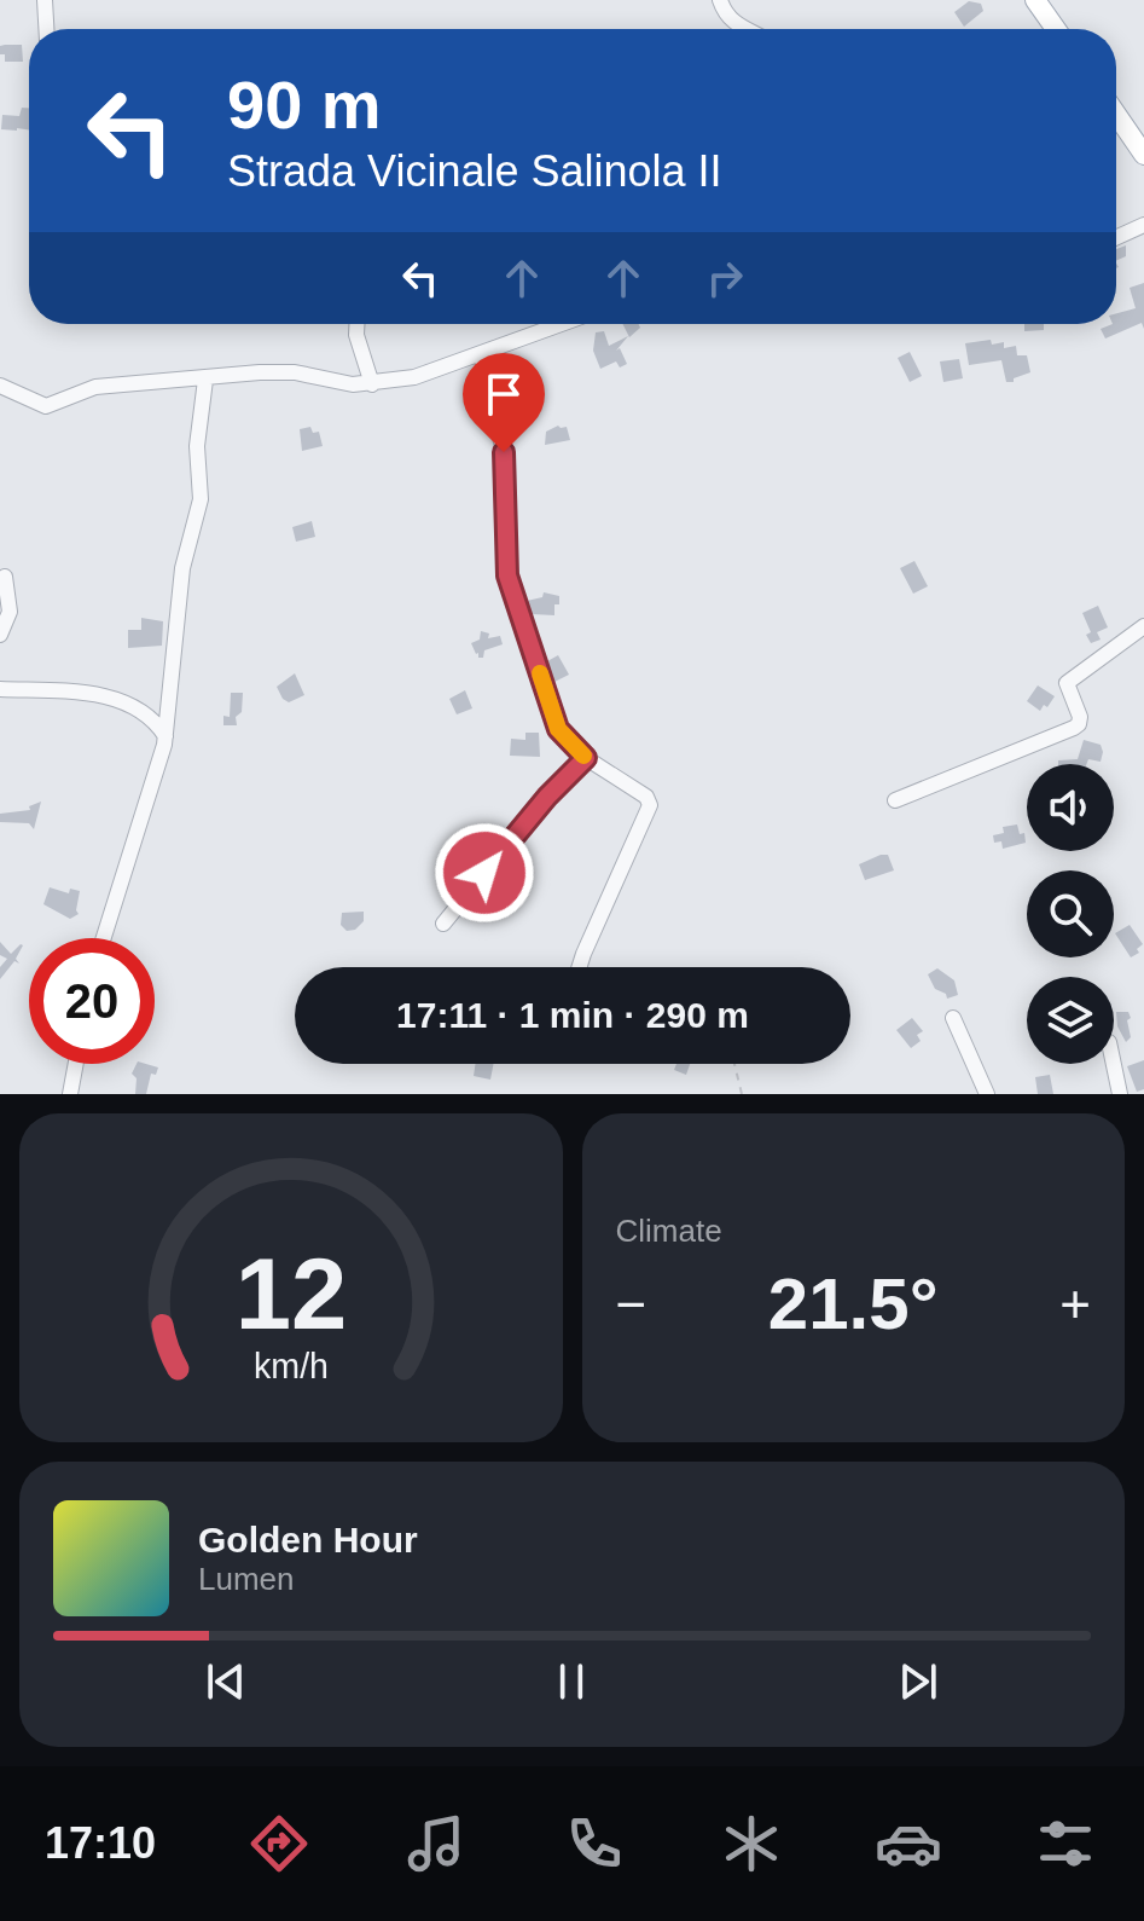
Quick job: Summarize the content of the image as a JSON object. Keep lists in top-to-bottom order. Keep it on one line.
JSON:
{"page":{"turn":["90 m","Strada Vicinale Salinola II"],"limit":"20","trip":"17:11 · 1 min · 290 m","tile":"Climate","heat":["−","21.5°","+"],"song":["Golden Hour","Lumen"],"tabs":"17:10","gauge":["12","km/h"]}}
